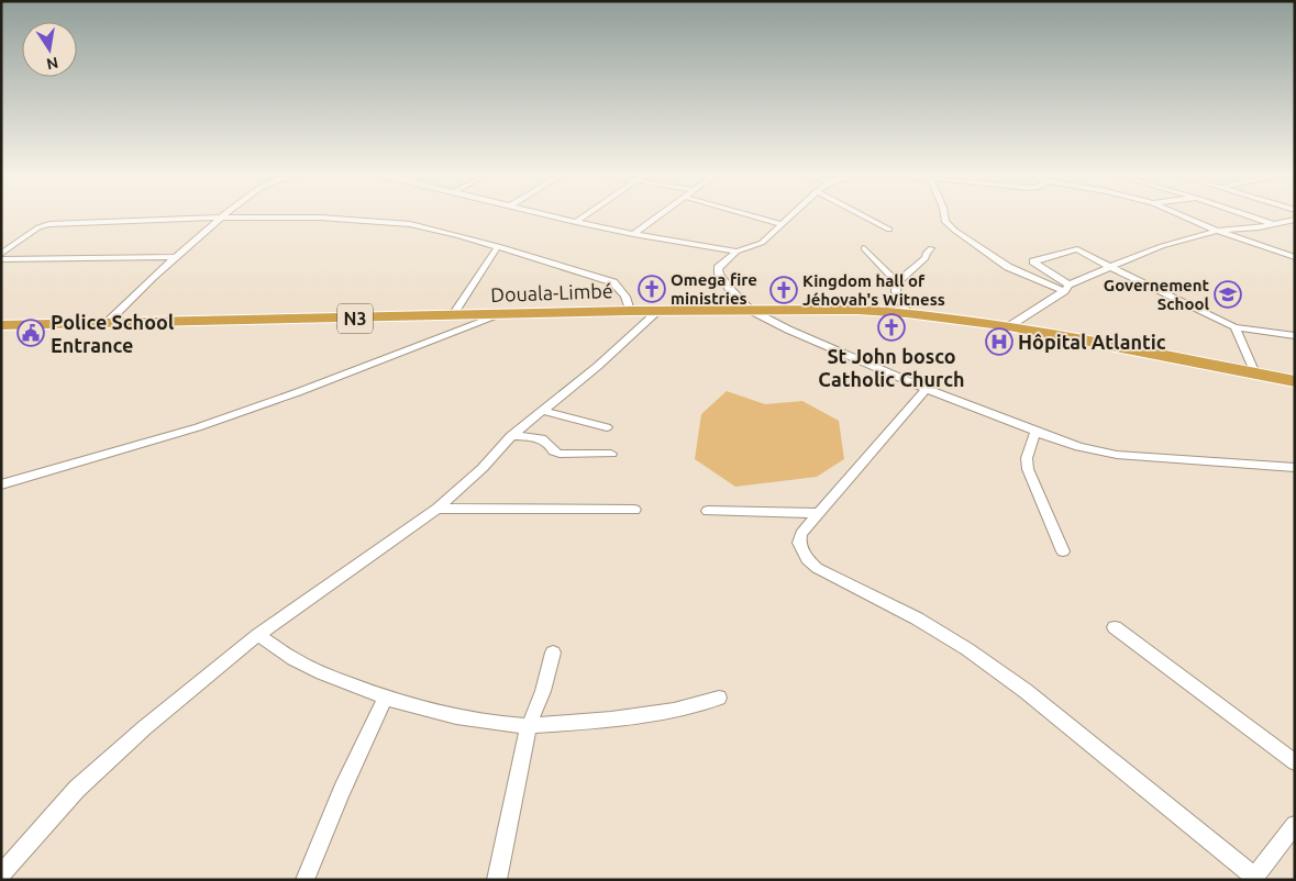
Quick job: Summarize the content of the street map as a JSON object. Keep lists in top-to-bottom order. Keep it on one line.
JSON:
{"streets":{"highway":["Douala-Limbé","N3"]},"places":{"church":["Omega fire ministries","Kingdom hall of Jéhovah's Witness","St John bosco Catholic Church"],"school or university":["Governement School"],"public building":["Police School Entrance"],"hospital":["Hôpital Atlantic"]},"north":"bottom"}
